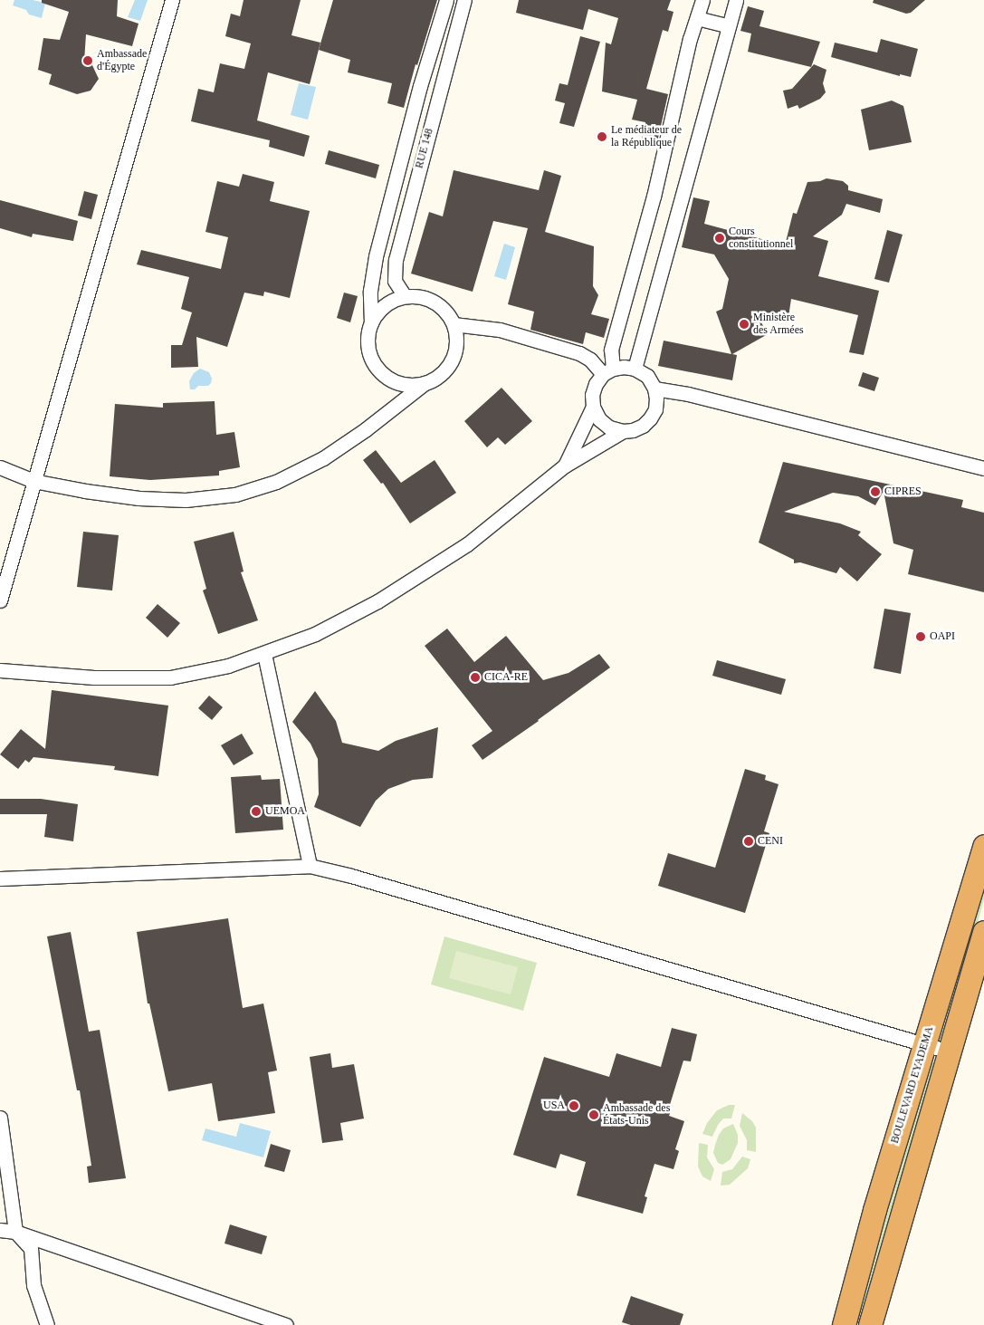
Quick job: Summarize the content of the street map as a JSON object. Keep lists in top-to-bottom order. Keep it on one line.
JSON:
{"streets":{"highway":["BOULEVARD EYADEMA"],"street":["RUE 148"]},"places":["Ambassade d'Égypte","Le médiateur de la République","Cours constitutionnel","Ministère des Armées","CIPRES","OAPI","CICA-RE","UEMOA","CENI","USA","Ambassade des États-Unis"]}
